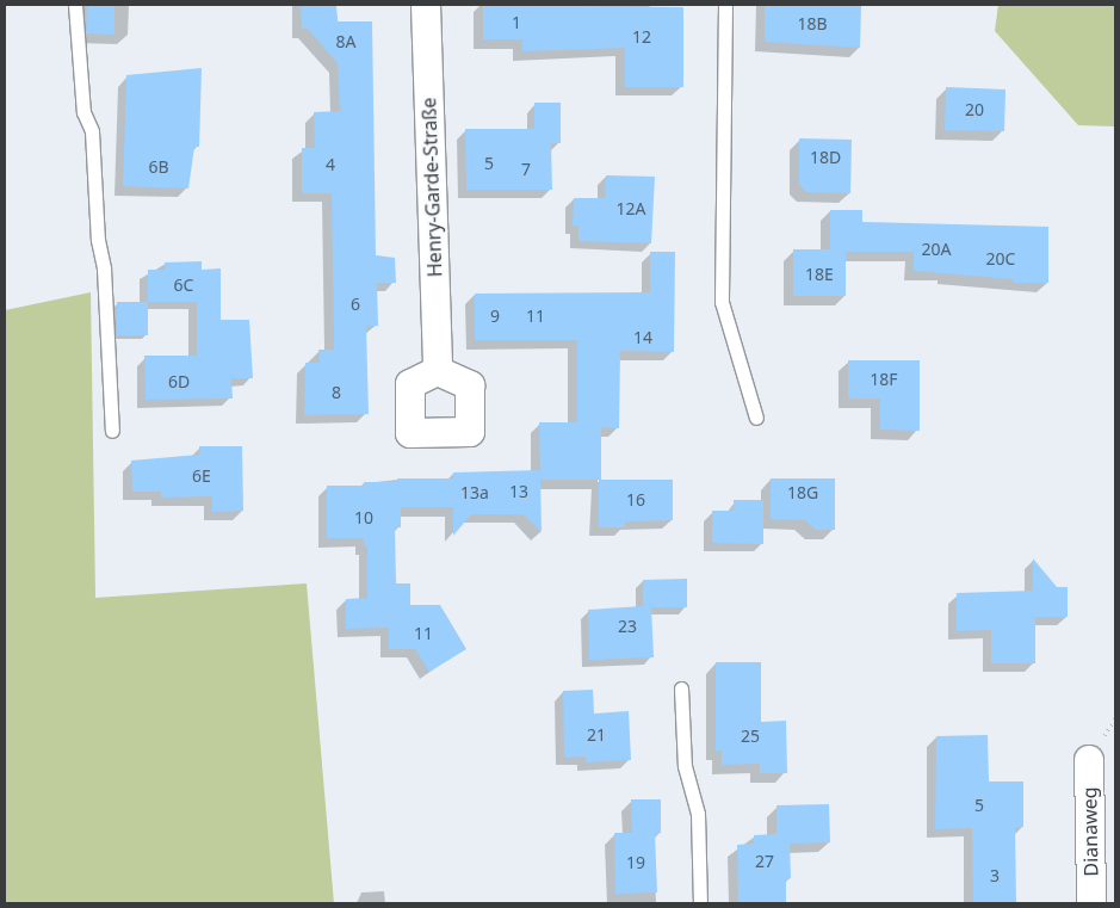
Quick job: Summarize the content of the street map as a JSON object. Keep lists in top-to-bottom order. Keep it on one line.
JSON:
{"streets":{"street":["Henry-Garde-Straße","Dianaweg"]},"house_numbers":["1","18B","12","8A","20","18D","5","4","6B","7","12A","20A","20C","18E","6C","6","9","11","14","18F","6D","8","6E","13","13a","18G","16","10","23","11","21","25","5","27","19","3"]}
